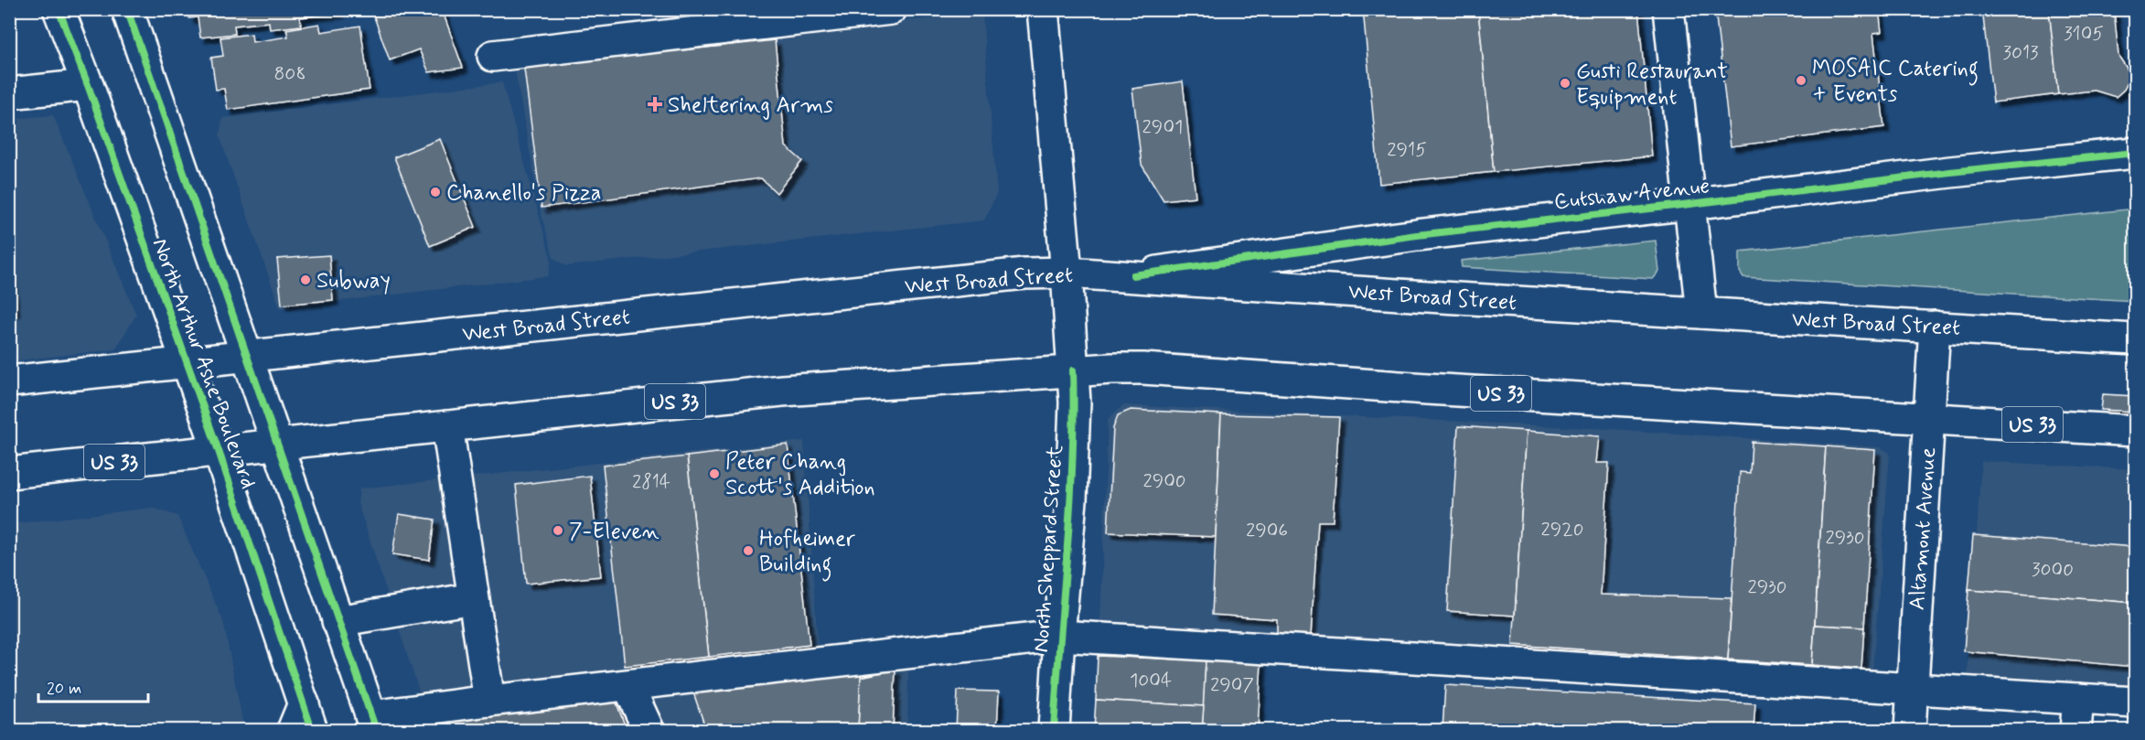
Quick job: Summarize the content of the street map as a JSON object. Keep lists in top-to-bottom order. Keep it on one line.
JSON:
{"streets":{"main road":["Cutshaw Avenue","West Broad Street","North Arthur Ashe Boulevard","US 33","Altamont Avenue","North Sheppard Street"]},"crossings":[["Cutshaw Avenue","West Broad Street"],["West Broad Street","North Arthur Ashe Boulevard"],["West Broad Street","Altamont Avenue"],["West Broad Street","North Sheppard Street"],["North Arthur Ashe Boulevard","US 33"],["US 33","Altamont Avenue"],["US 33","North Sheppard Street"]],"places":{"other":["MOSAIC Catering + Events","Gusti Restaurant Equipment","Chanello's Pizza","Subway","Peter Chang Scott's Addition","7-Eleven","Hofheimer Building"],"health":["Sheltering Arms"]},"house_numbers":["3105","3013","808","2901","2915","2900","2814","2920","2906","2930","3000","2930","1004","2907"],"scale_bar":"20 m"}
